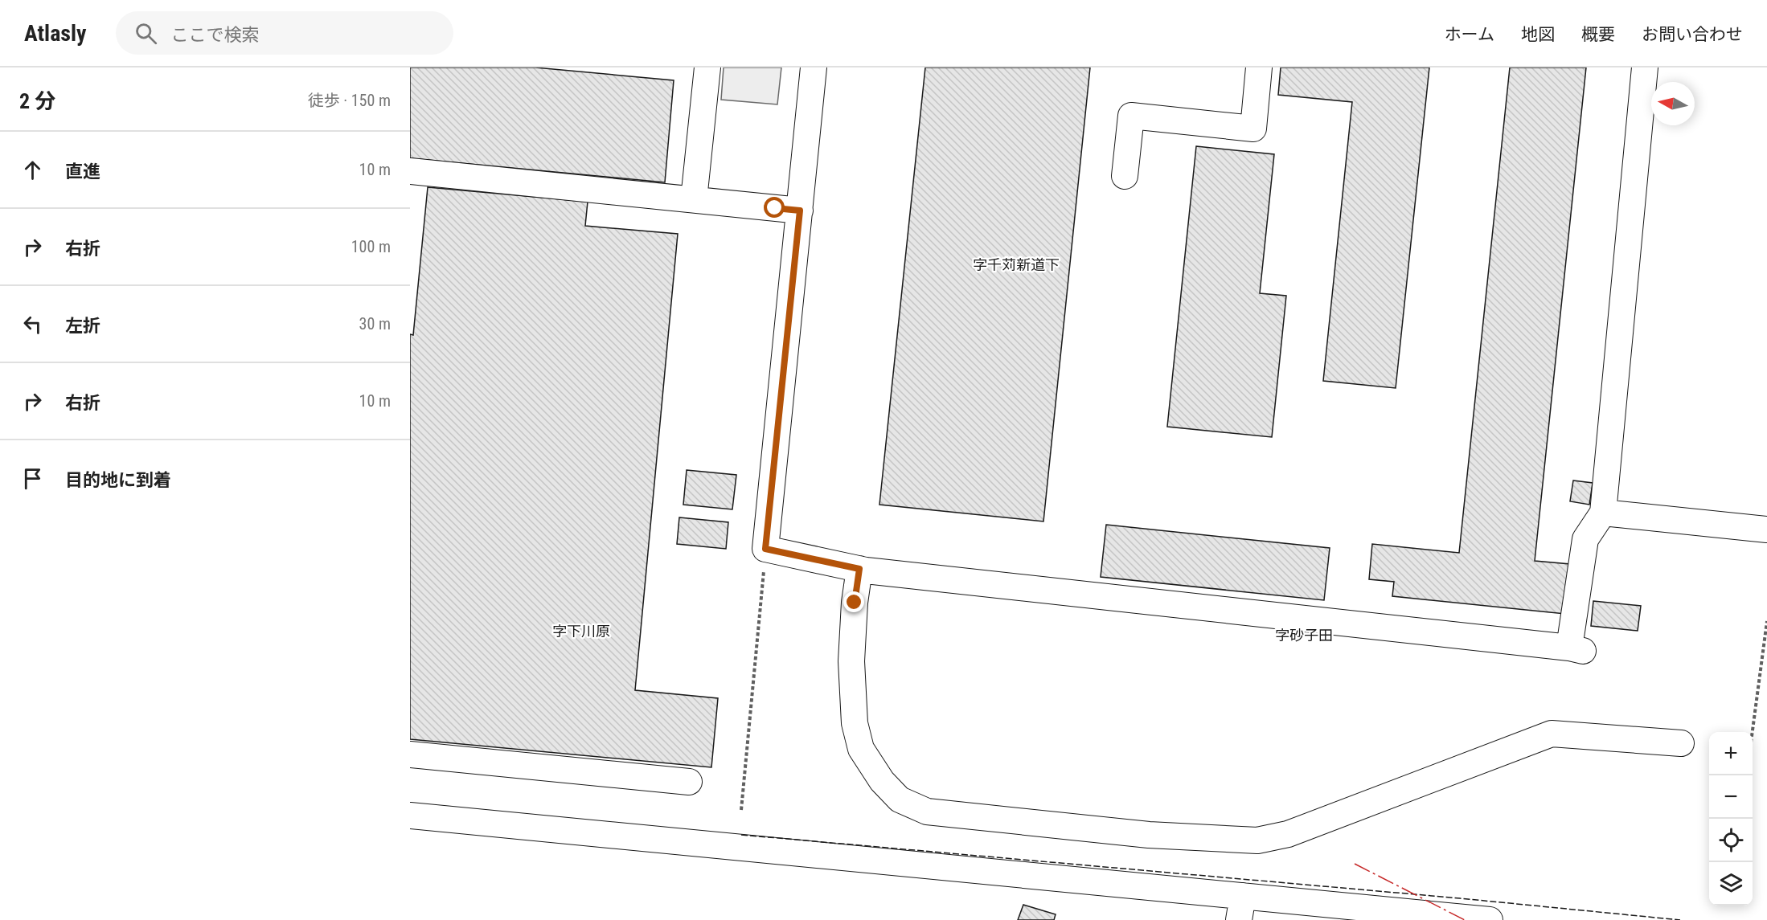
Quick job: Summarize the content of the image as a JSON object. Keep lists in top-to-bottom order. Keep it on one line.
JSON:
{"districts":["字千苅新道下","字下川原","字砂子田"],"north":"left","page":{"header":"Atlasly","search":"ここで検索","nav":["ホーム","地図","概要","お問い合わせ"],"heading":["2 分","徒歩 · 150 m"],"list":[["直進","10 m"],["右折","100 m"],["左折","30 m"],["右折","10 m"],"目的地に到着"],"map_buttons":["+","−"]}}
